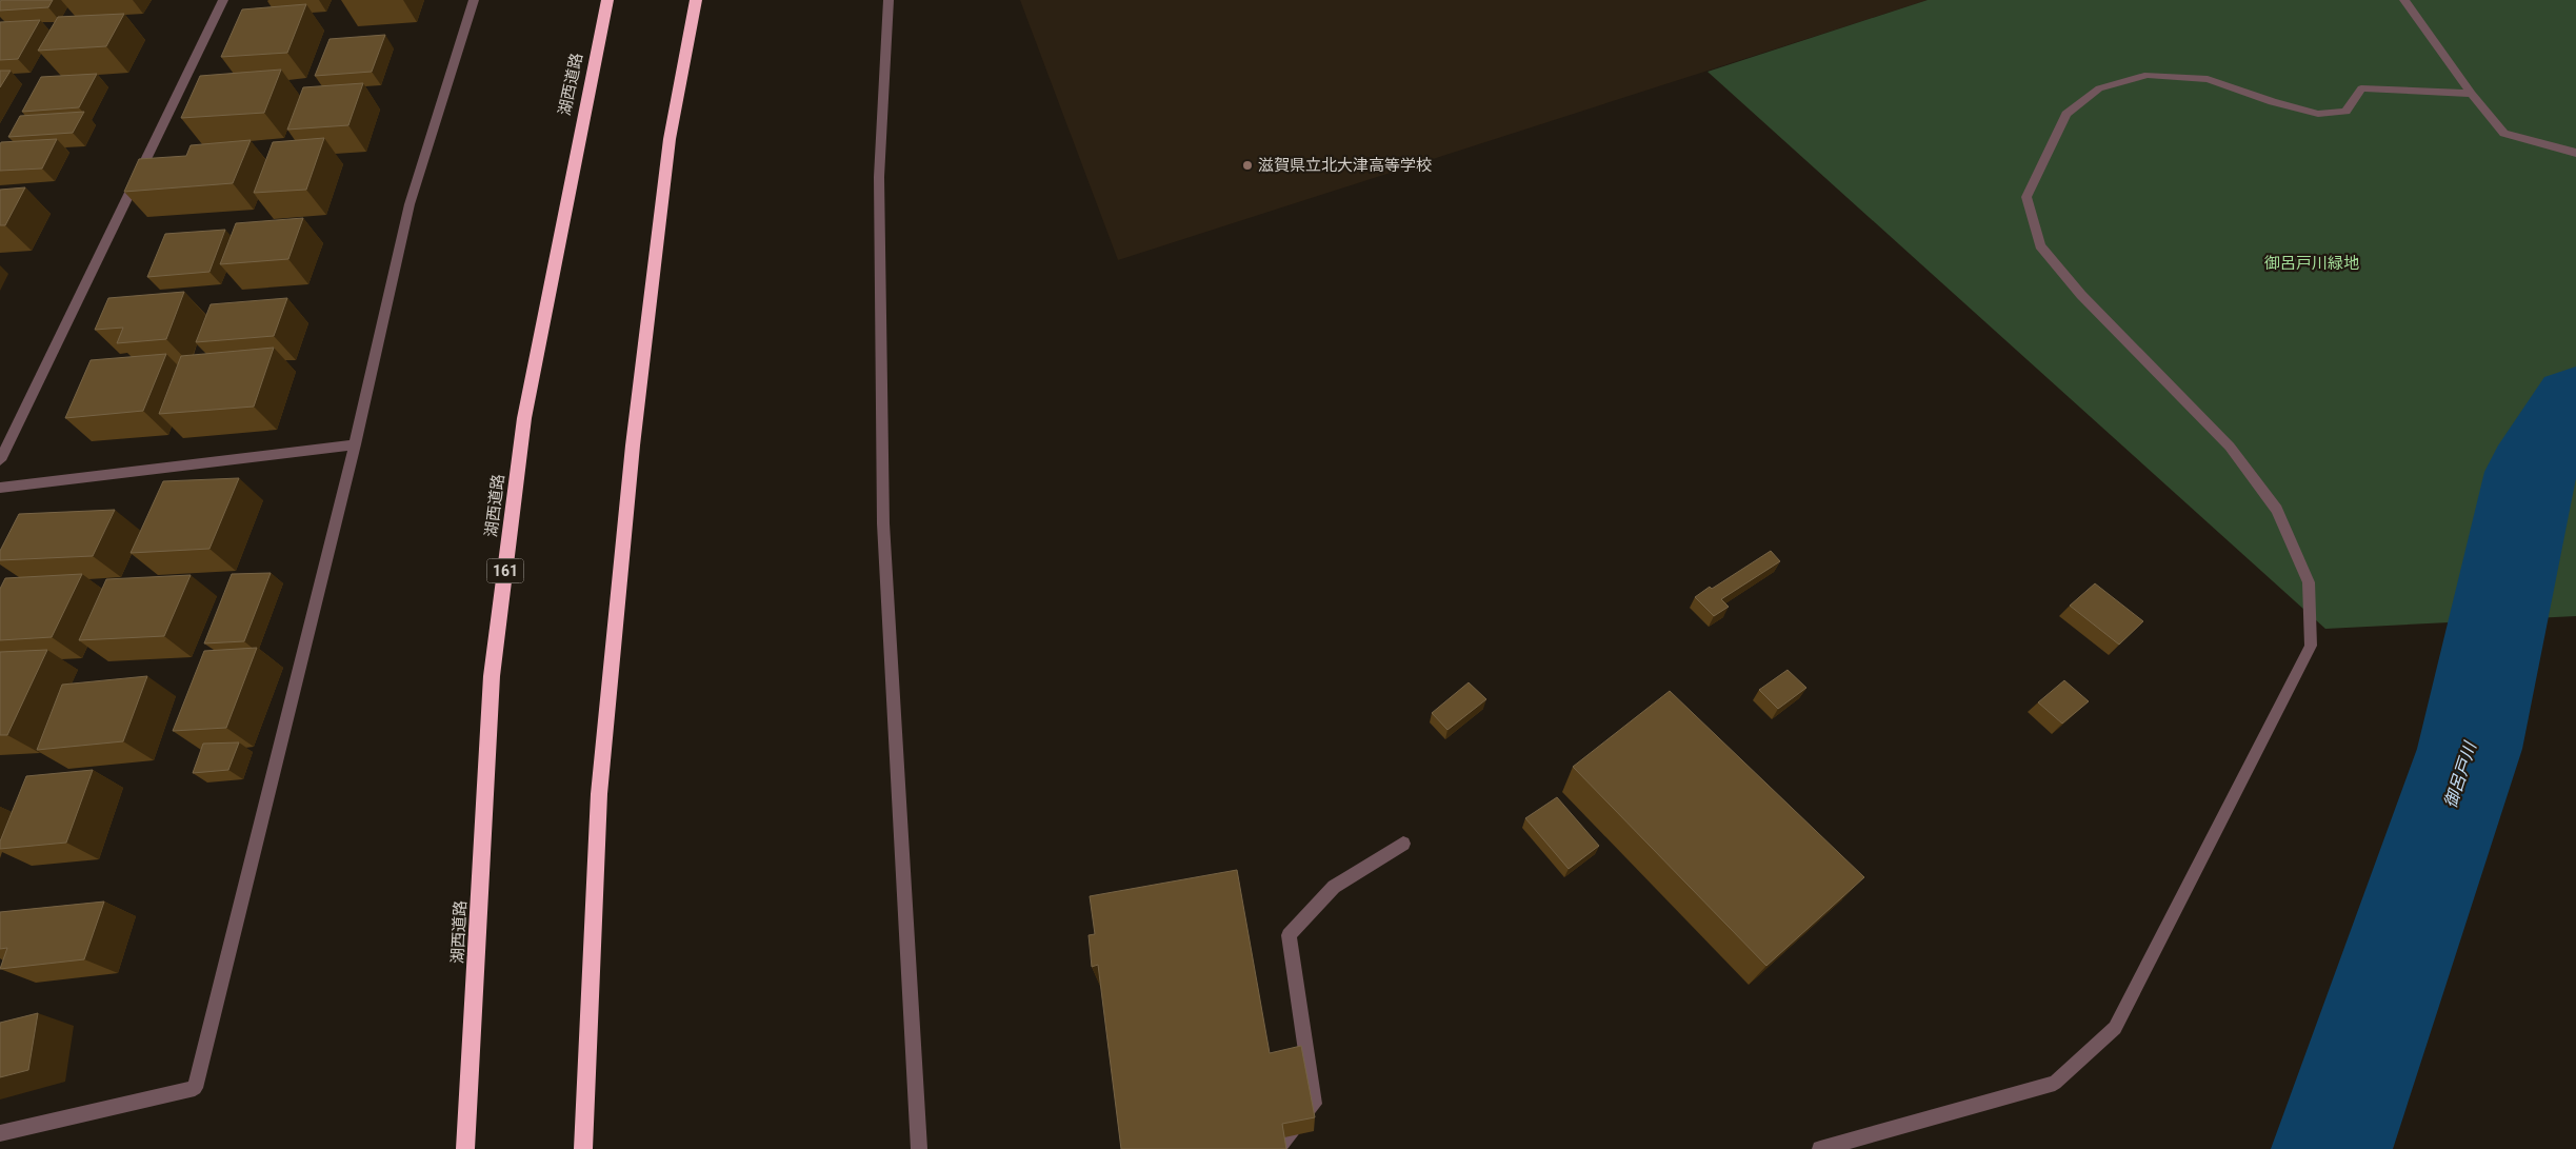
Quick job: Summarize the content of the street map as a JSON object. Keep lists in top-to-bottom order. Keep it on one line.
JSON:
{"streets":{"highway":["湖西道路","161"]},"water":["御呂戸川"],"parks":["御呂戸川緑地"],"places":["滋賀県立北大津高等学校"]}
